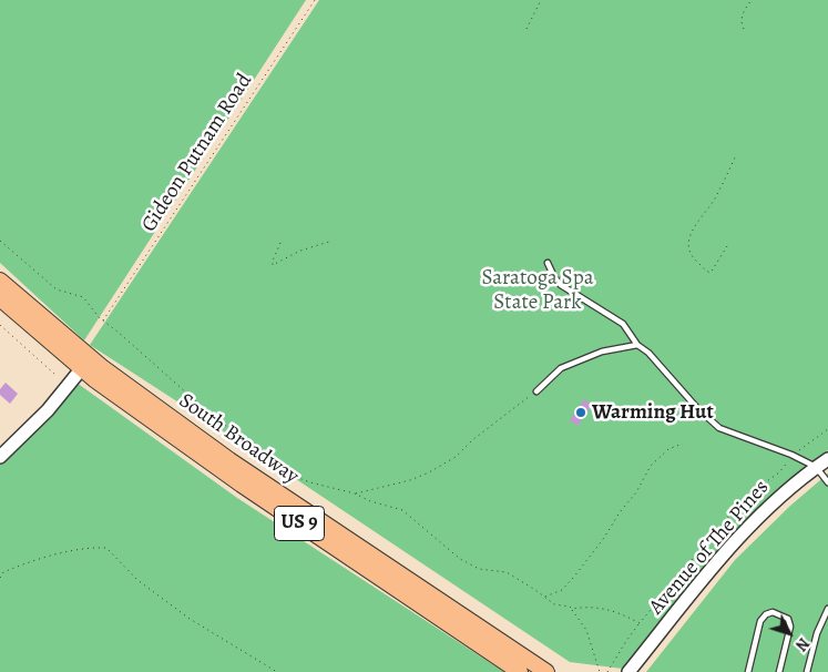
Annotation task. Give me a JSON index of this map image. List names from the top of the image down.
{
  "streets": {
    "main road": ["South Broadway", "US 9"],
    "street": ["Avenue of The Pines"],
    "path": ["Gideon Putnam Road"]
  },
  "parks": ["Saratoga Spa State Park"],
  "places": ["Warming Hut"],
  "north": "bottom right"
}
